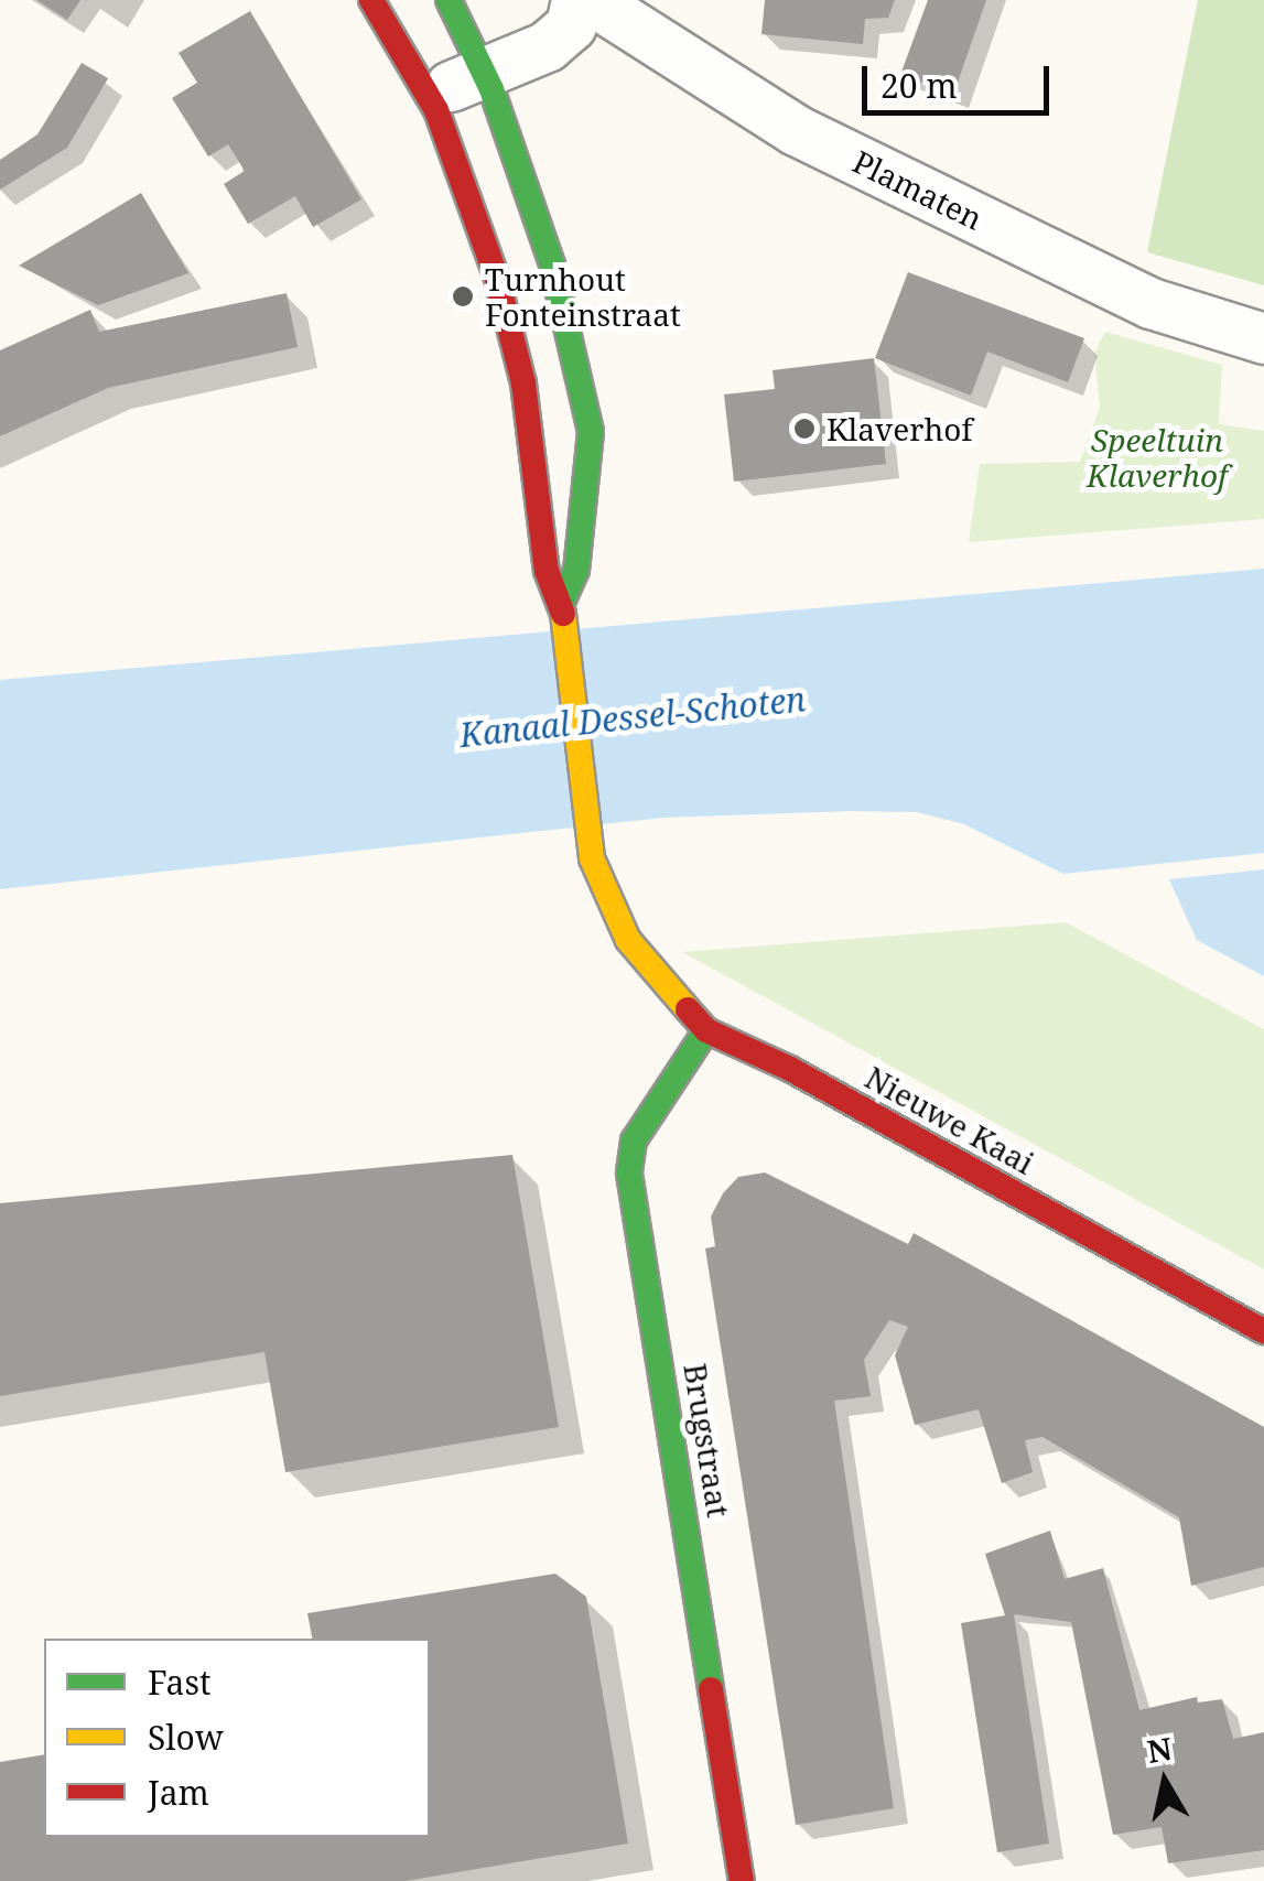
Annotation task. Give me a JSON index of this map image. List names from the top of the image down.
{
  "streets": {
    "street": ["Plamaten", "Nieuwe Kaai", "Brugstraat"]
  },
  "crossings": [
    ["Nieuwe Kaai", "Brugstraat"]
  ],
  "water": ["Kanaal Dessel-Schoten"],
  "parks": ["Speeltuin Klaverhof"],
  "places": ["Turnhout Fonteinstraat", "Klaverhof"],
  "legend": ["Fast", "Slow", "Jam"],
  "scale_bar": "20 m",
  "north": "top"
}
